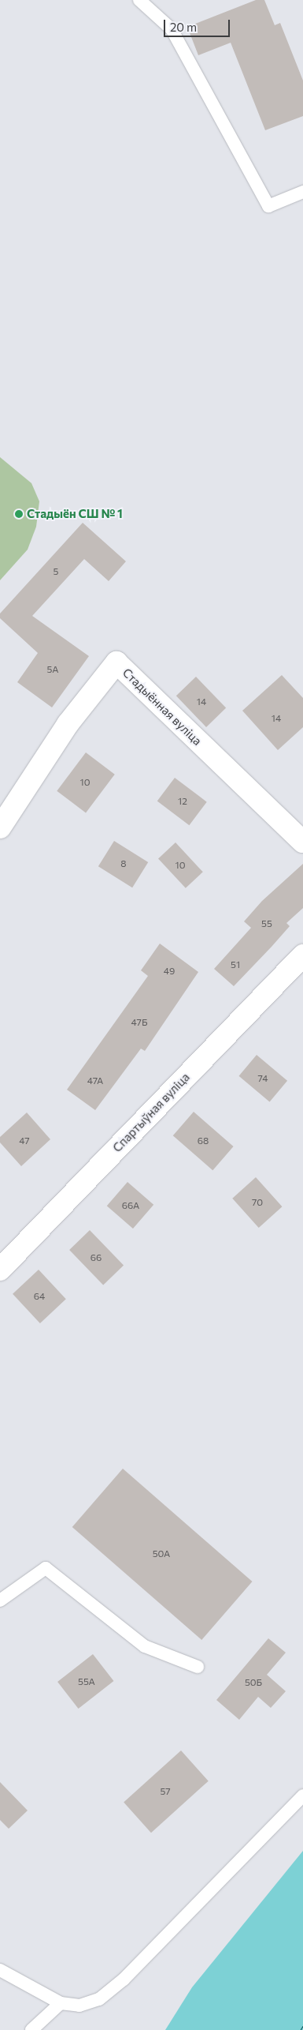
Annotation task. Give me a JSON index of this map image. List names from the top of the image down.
{
  "streets": {
    "street": ["Стадыённая вуліца", "Спартыўная вуліца"]
  },
  "places": ["Стадыён СШ № 1"],
  "house_numbers": [
    "5",
    "5А",
    "14",
    "14",
    "10",
    "12",
    "8",
    "10",
    "55",
    "51",
    "49",
    "47Б",
    "74",
    "47А",
    "47",
    "68",
    "70",
    "66А",
    "66",
    "64",
    "50А",
    "55А",
    "50Б",
    "57"
  ],
  "scale_bar": "20 m"
}
